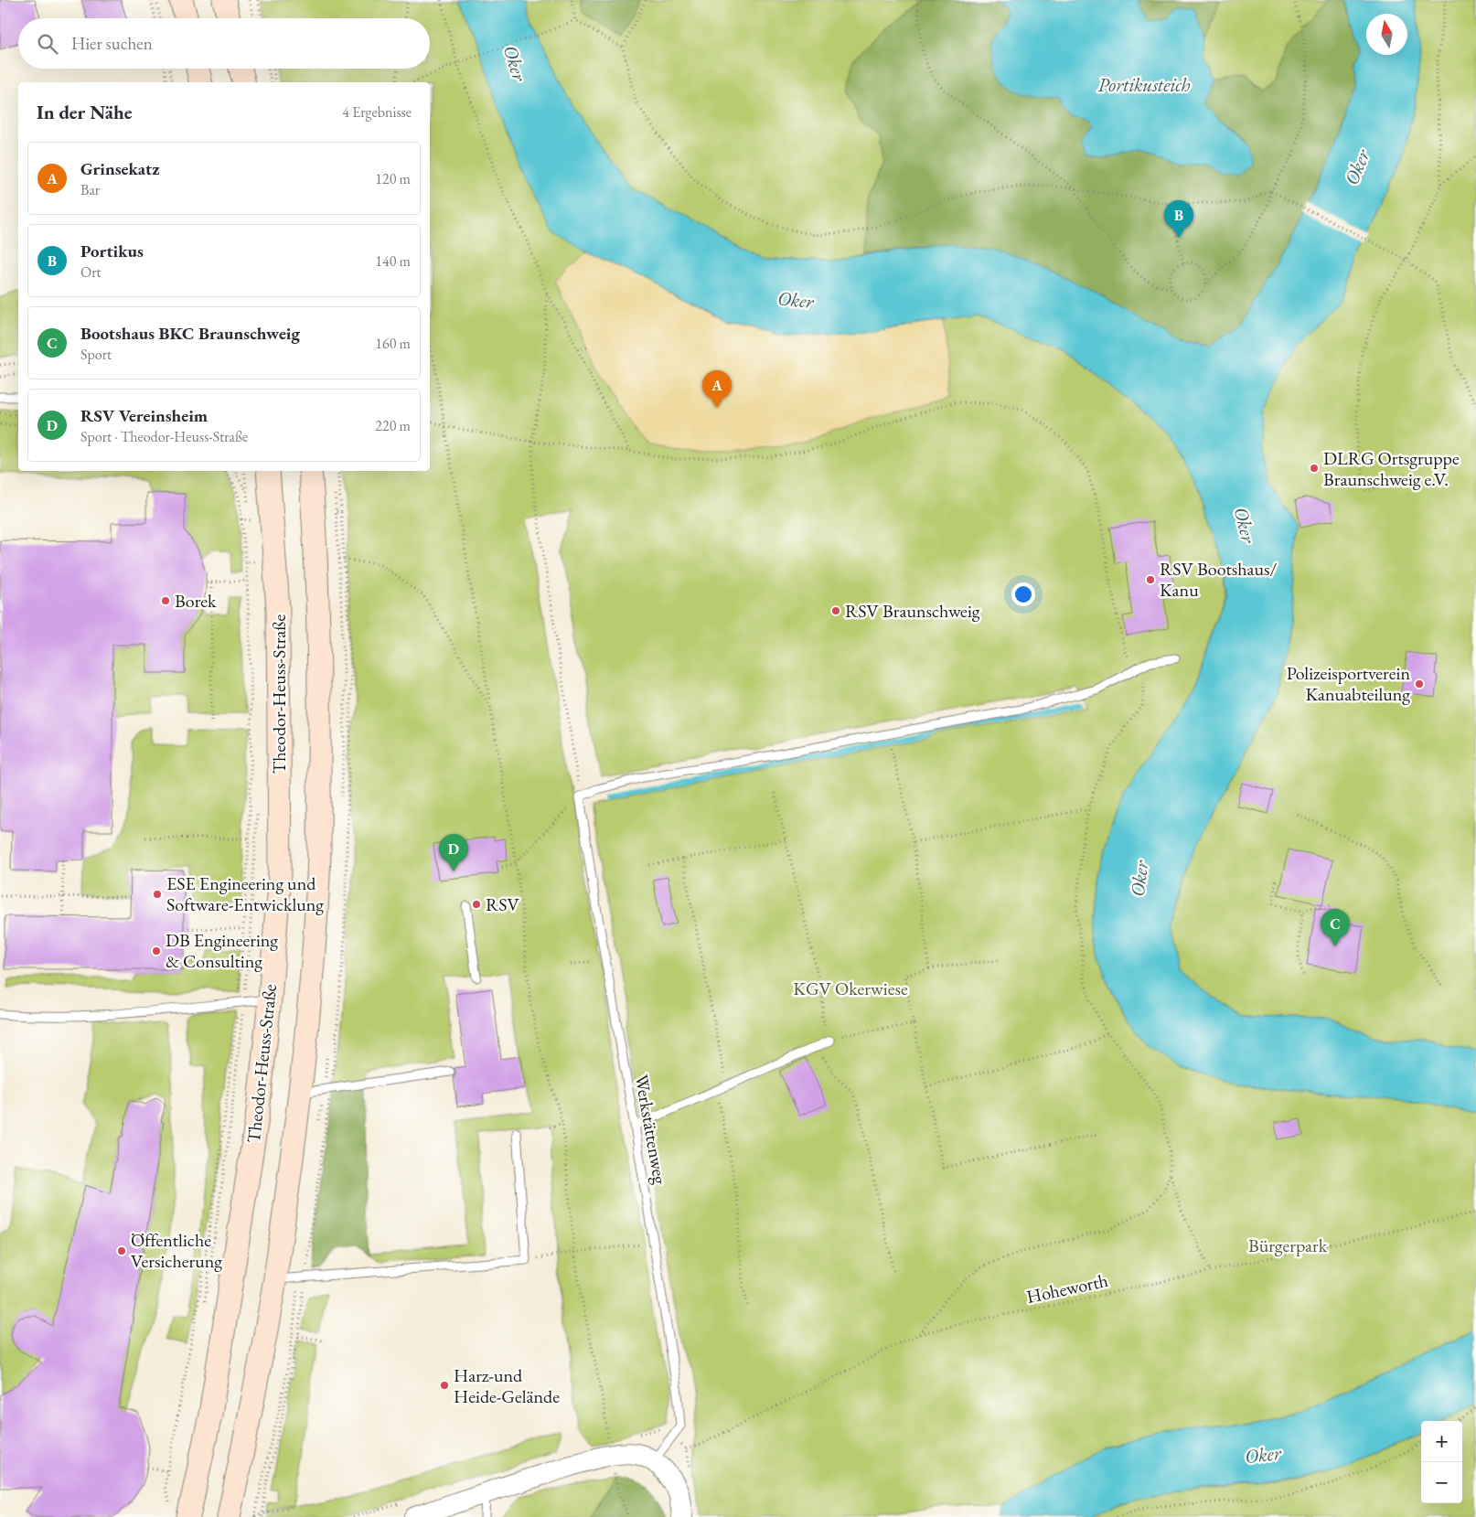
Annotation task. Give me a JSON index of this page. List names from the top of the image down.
{
  "streets": {
    "main road": ["Theodor-Heuss-Straße"],
    "lane": ["Werkstättenweg"],
    "path": ["Hoheworth"]
  },
  "water": ["Oker", "Portikusteich"],
  "parks": ["KGV Okerwiese", "Bürgerpark"],
  "places": [
    "DLRG Ortsgruppe Braunschweig e.V.",
    "RSV Bootshaus/ Kanu",
    "Borek",
    "RSV Braunschweig",
    "Polizeisportverein Kanuabteilung",
    "ESE Engineering und Software-Entwicklung",
    "RSV",
    "DB Engineering & Consulting",
    "Öffentliche Versicherung",
    "Harz-und Heide-Gelände"
  ],
  "north": "top",
  "page": {
    "search": "Hier suchen",
    "heading": ["In der Nähe", "4 Ergebnisse"],
    "list": [
      {
        "mark": "A",
        "name": "Grinsekatz",
        "note": "Bar",
        "value": "120 m"
      },
      {
        "mark": "B",
        "name": "Portikus",
        "note": "Ort",
        "value": "140 m"
      },
      {
        "mark": "C",
        "name": "Bootshaus BKC Braunschweig",
        "note": "Sport",
        "value": "160 m"
      },
      {
        "mark": "D",
        "name": "RSV Vereinsheim",
        "note": "Sport · Theodor-Heuss-Straße",
        "value": "220 m"
      }
    ],
    "pins": [
      "B",
      "A",
      "D",
      "C"
    ],
    "map_buttons": ["+", "−"]
  }
}
